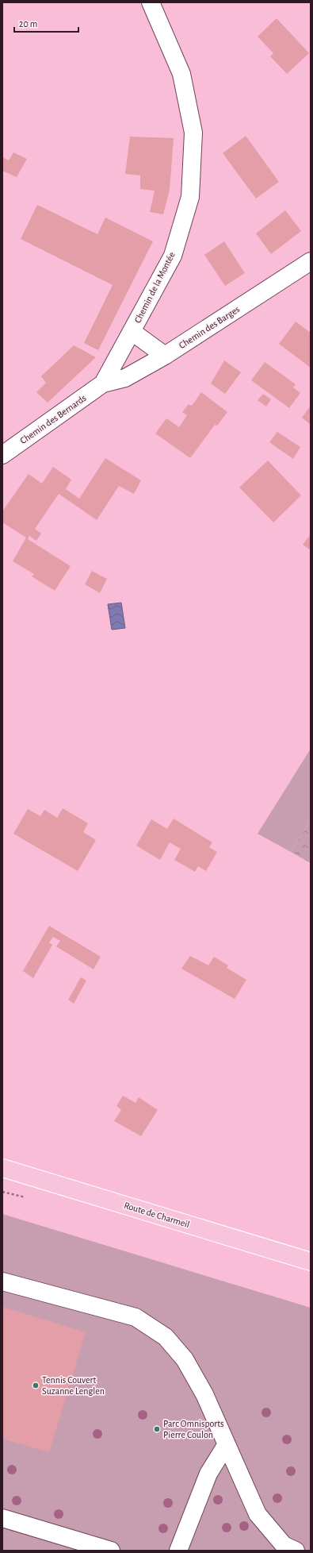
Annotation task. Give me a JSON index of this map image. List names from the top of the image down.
{
  "streets": {
    "main road": ["Route de Charmeil"],
    "street": ["Chemin de la Montée", "Chemin des Barges", "Chemin des Bernards"]
  },
  "crossings": [
    ["Chemin de la Montée", "Chemin des Barges"],
    ["Chemin de la Montée", "Chemin des Bernards"],
    ["Chemin des Barges", "Chemin des Bernards"]
  ],
  "places": ["Tennis Couvert Suzanne Lenglen", "Parc Omnisports Pierre Coulon"],
  "scale_bar": "20 m"
}
